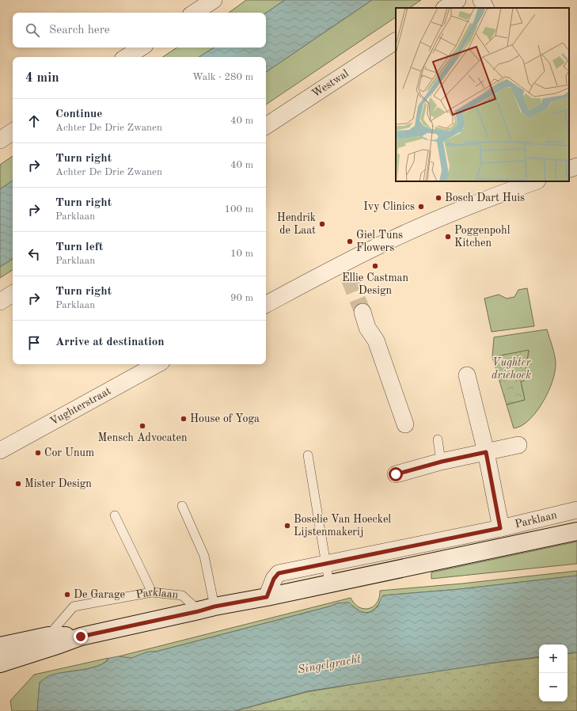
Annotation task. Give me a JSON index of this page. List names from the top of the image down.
{
  "streets": {
    "main road": ["Parklaan"],
    "street": ["Westwal", "Vughterstraat"]
  },
  "water": ["Singelgracht"],
  "parks": ["Vughter driehoek"],
  "places": [
    "Bosch Dart Huis",
    "Ivy Clinics",
    "Hendrik de Laat",
    "Poggenpohl Kitchen",
    "Giel Tuns Flowers",
    "Ellie Castman Design",
    "House of Yoga",
    "Mensch Advocaten",
    "Cor Unum",
    "Mister Design",
    "Boselie Van Hoeckel Lijstenmakerij",
    "De Garage"
  ],
  "page": {
    "search": "Search here",
    "heading": ["4 min", "Walk · 280 m"],
    "list": [
      ["Continue", "Achter De Drie Zwanen", "40 m"],
      ["Turn right", "Achter De Drie Zwanen", "40 m"],
      ["Turn right", "Parklaan", "100 m"],
      ["Turn left", "Parklaan", "10 m"],
      ["Turn right", "Parklaan", "90 m"],
      "Arrive at destination"
    ],
    "map_buttons": ["+", "−"]
  }
}
